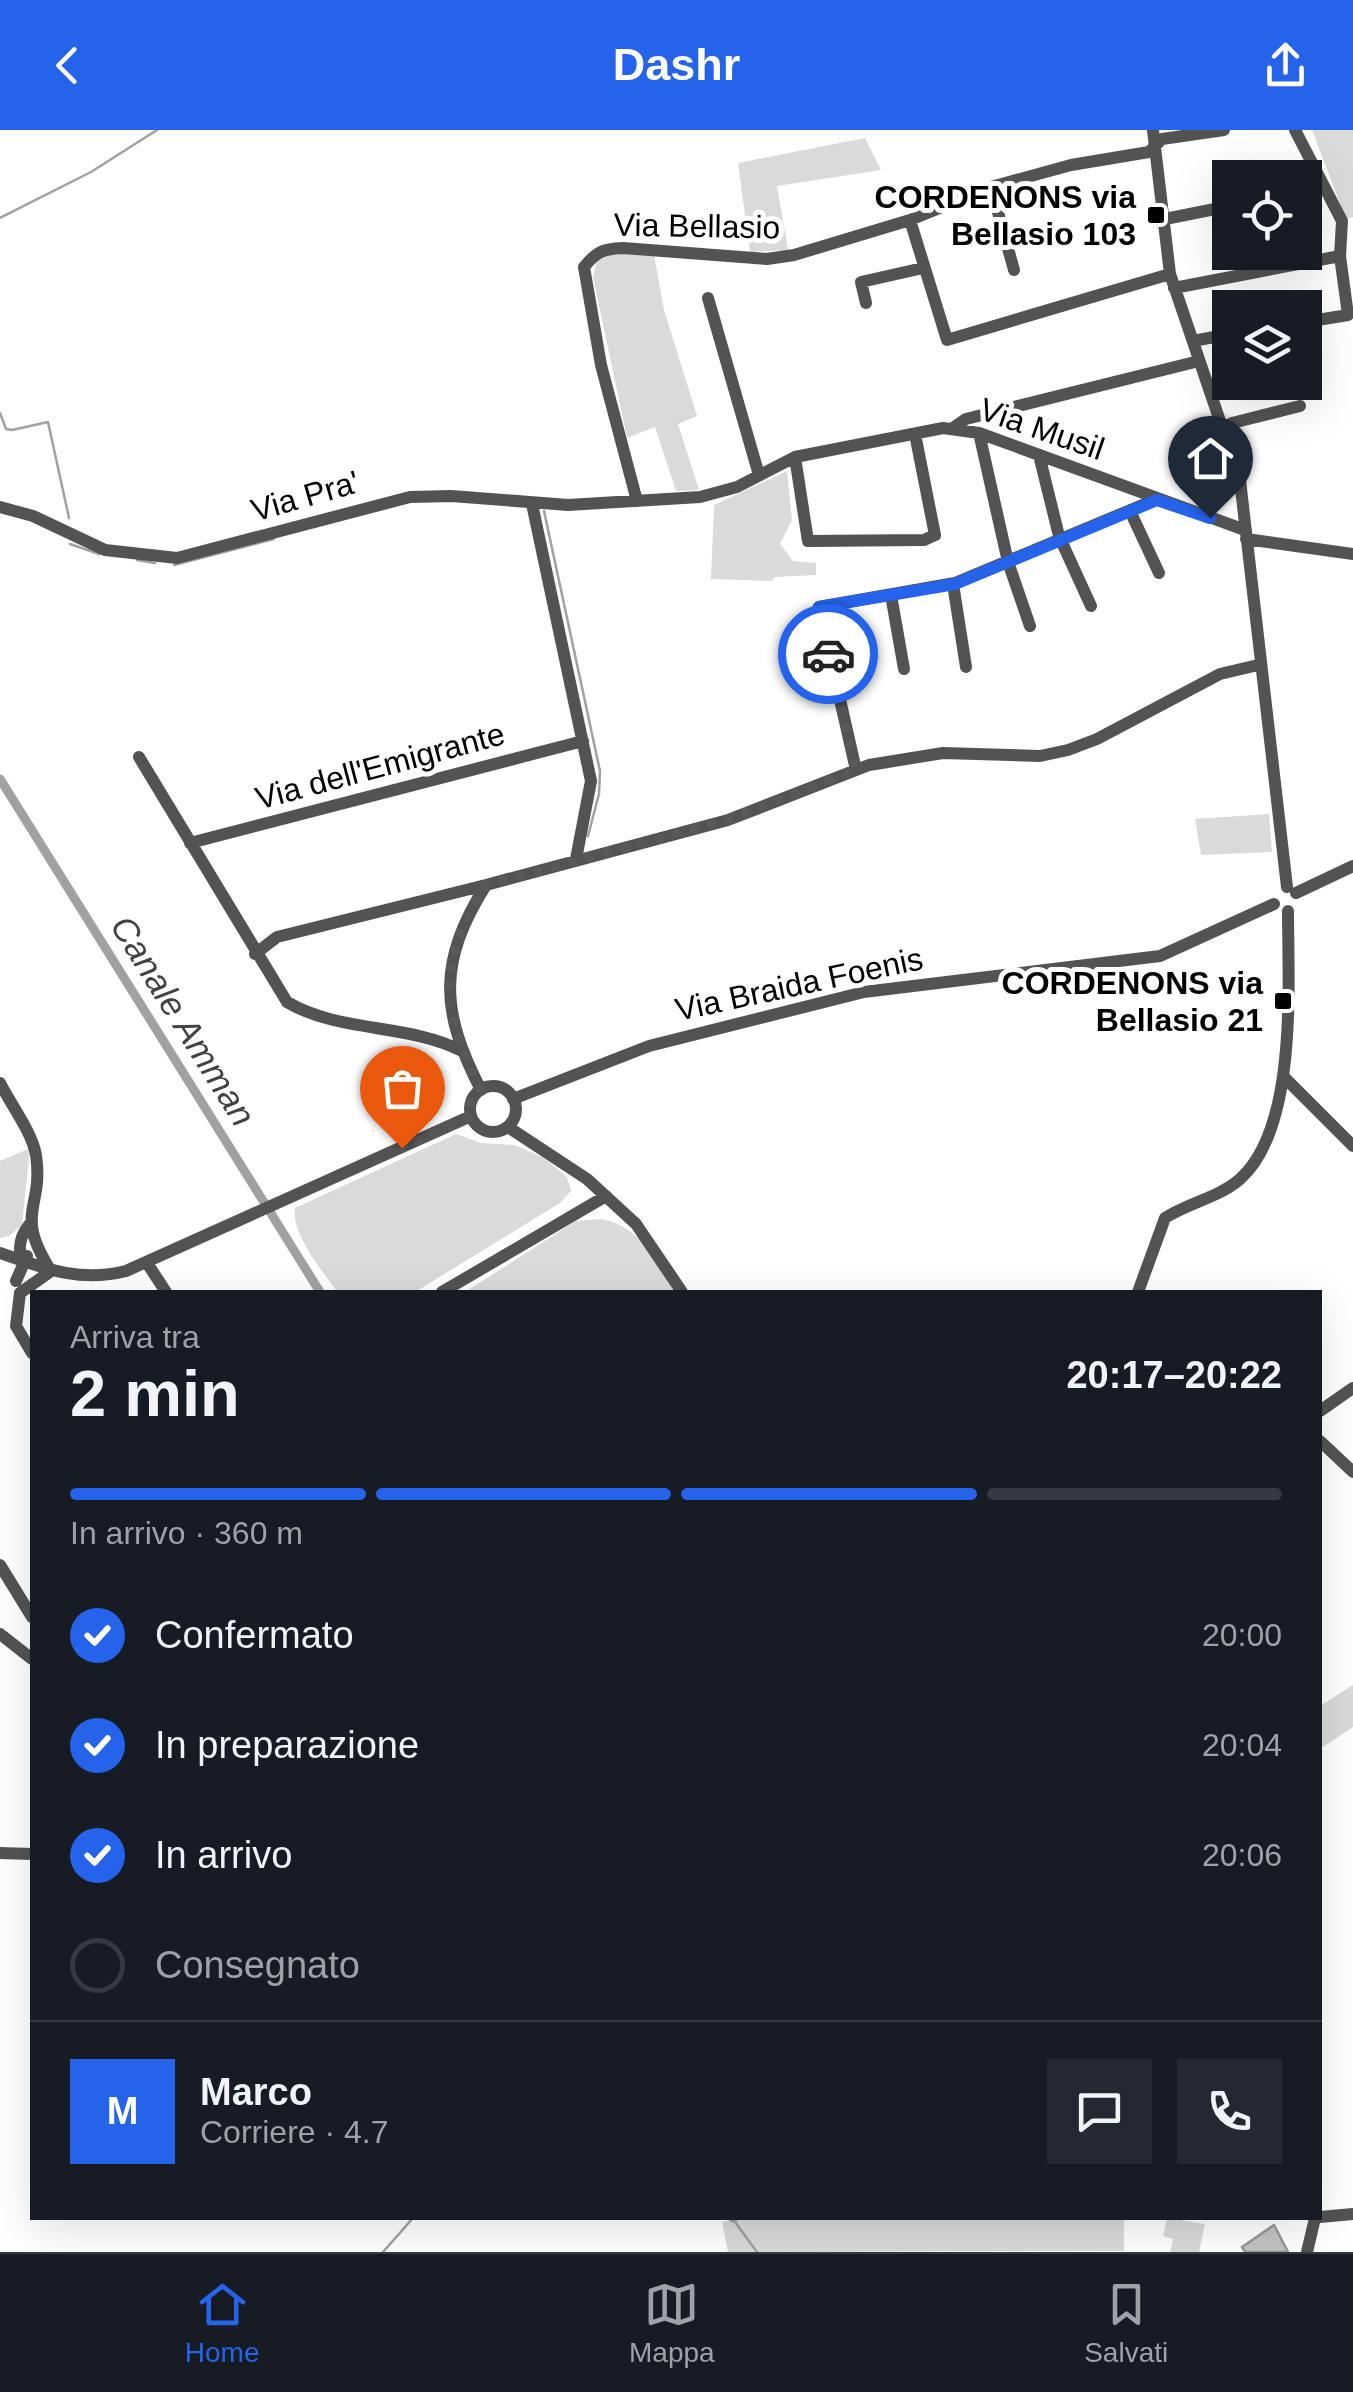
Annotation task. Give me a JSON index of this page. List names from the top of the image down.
{
  "streets": {
    "street": [
      "Via Bellasio",
      "Via Musil",
      "Via Pra'",
      "Via dell'Emigrante",
      "Via Braida Foenis"
    ]
  },
  "crossings": [
    ["Via Bellasio", "Via Musil"],
    ["Via Bellasio", "Via Pra'"],
    ["Via Musil", "Via Pra'"]
  ],
  "water": ["Canale Amman"],
  "places": {
    "transit": ["CORDENONS via Bellasio 103", "CORDENONS via Bellasio 21"]
  },
  "page": {
    "header": "Dashr",
    "heading": ["2 min", "Arriva tra", "20:17–20:22"],
    "panel": ["Marco", "Corriere · 4.7"],
    "bar": "In arrivo · 360 m",
    "list": [
      ["Confermato", "20:00"],
      ["In preparazione", "20:04"],
      ["In arrivo", "20:06"],
      "Consegnato"
    ],
    "round": "M",
    "tabs": ["Home", "Mappa", "Salvati"]
  }
}
